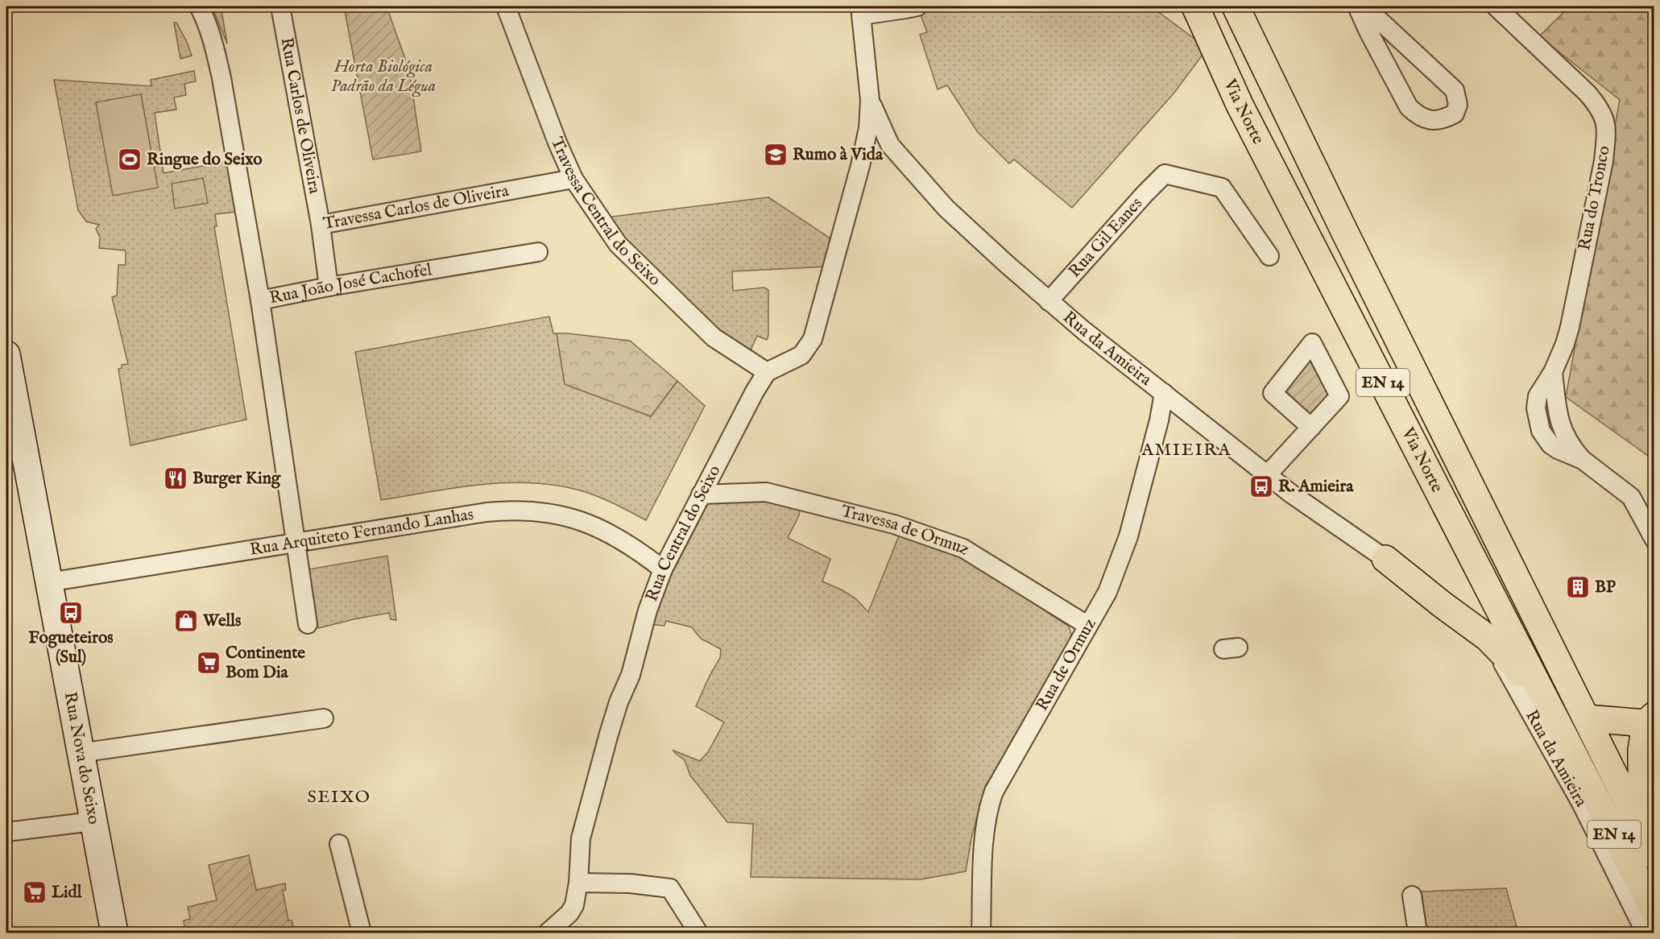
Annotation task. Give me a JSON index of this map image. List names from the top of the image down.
{
  "streets": {
    "highway": ["Via Norte", "EN 14"],
    "main road": ["Rua Nova do Seixo"],
    "street": [
      "Rua Carlos de Oliveira",
      "Rua do Tronco",
      "Travessa Carlos de Oliveira",
      "Travessa Central do Seixo",
      "Rua Gil Eanes",
      "Rua João José Cachofel",
      "Rua da Amieira",
      "Rua Arquiteto Fernando Lanhas",
      "Travessa de Ormuz",
      "Rua Central do Seixo",
      "Rua de Ormuz"
    ]
  },
  "crossings": [
    ["Rua Carlos de Oliveira", "Travessa Carlos de Oliveira"],
    ["Travessa Carlos de Oliveira", "Travessa Central do Seixo"],
    ["Travessa Carlos de Oliveira", "Rua João José Cachofel"],
    ["Travessa Central do Seixo", "Rua Central do Seixo"],
    ["Rua Gil Eanes", "Rua da Amieira"],
    ["Rua da Amieira", "Rua de Ormuz"],
    ["Rua Arquiteto Fernando Lanhas", "Rua Central do Seixo"],
    ["Rua Arquiteto Fernando Lanhas", "Rua Nova do Seixo"],
    ["Travessa de Ormuz", "Rua Central do Seixo"],
    ["Travessa de Ormuz", "Rua de Ormuz"]
  ],
  "districts": ["AMIEIRA", "SEIXO"],
  "parks": ["Horta Biológica Padrão da Légua"],
  "places": {
    "school or university": ["Rumo à Vida"],
    "sports": ["Ringue do Seixo"],
    "restaurant": ["Burger King"],
    "bus stop": ["R. Amieira", "Fogueteiros (Sul)"],
    "building": ["BP"],
    "shop": ["Wells"],
    "supermarket": ["Continente Bom Dia", "Lidl"]
  }
}
